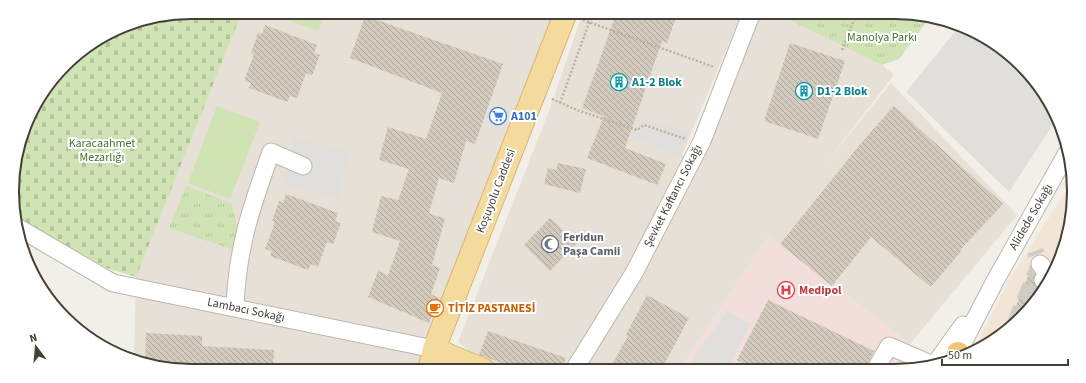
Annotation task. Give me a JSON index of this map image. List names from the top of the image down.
{
  "streets": {
    "main road": ["Koşuyolu Caddesi", "Lambacı Sokağı"],
    "street": ["Şevket Kaftancı Sokağı", "Alidede Sokağı"]
  },
  "crossings": [
    ["Koşuyolu Caddesi", "Lambacı Sokağı"]
  ],
  "parks": ["Manolya Parkı", "Karacaahmet Mezarlığı"],
  "places": {
    "building": ["A1-2 Blok", "D1-2 Blok"],
    "supermarket": ["A101"],
    "mosque": ["Feridun Paşa Camii"],
    "hospital": ["Medipol"],
    "cafe": ["TİTİZ PASTANESİ"]
  },
  "scale_bar": "50 m",
  "north": "top"
}
